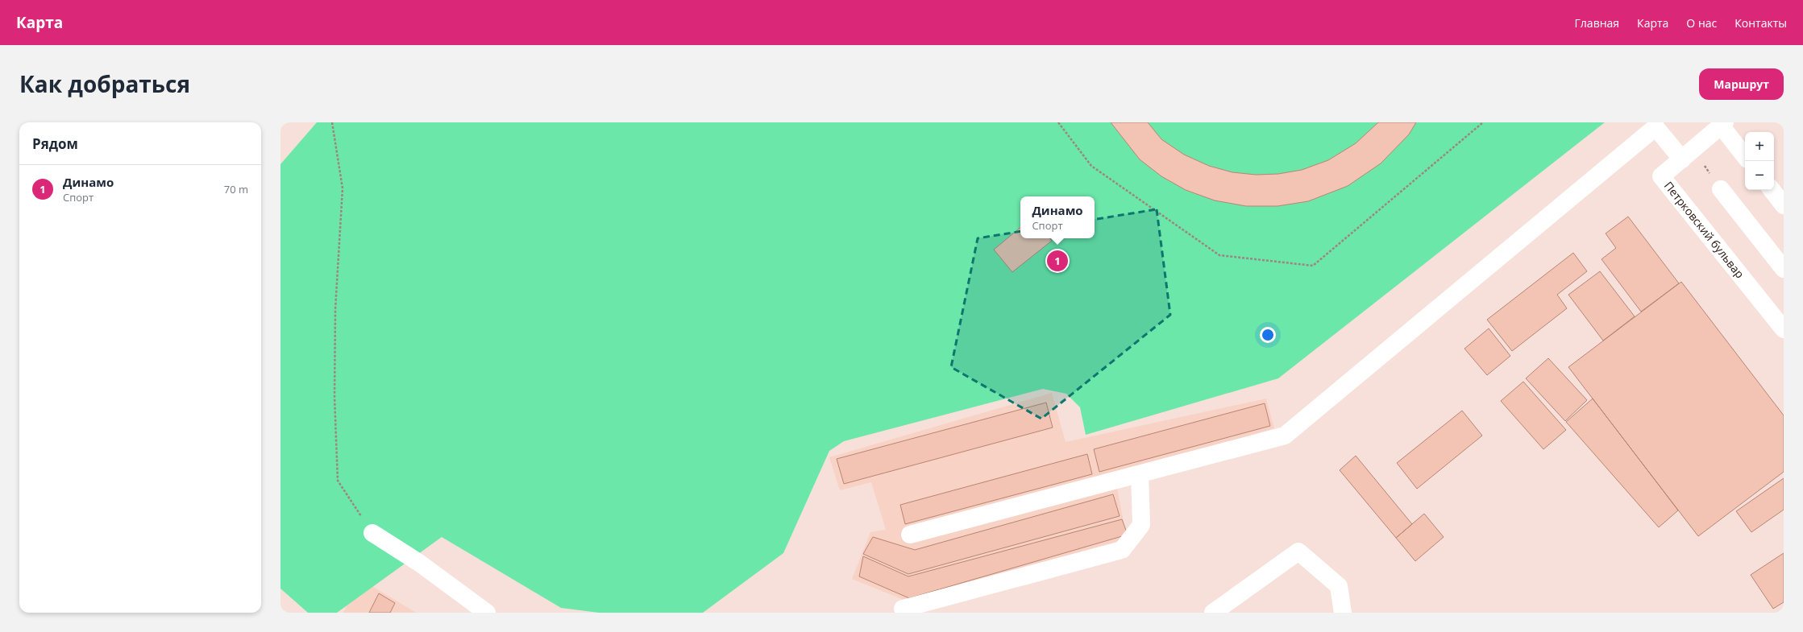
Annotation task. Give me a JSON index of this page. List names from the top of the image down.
{
  "streets": {
    "street": ["Петрковский бульвар"]
  },
  "page": {
    "header": "Карта",
    "nav": [
      "Главная",
      "Карта",
      "О нас",
      "Контакты"
    ],
    "title": "Как добраться",
    "buttons": "Маршрут",
    "heading": "Рядом",
    "map_buttons": ["+", "−"],
    "list": [
      {
        "mark": "1",
        "name": "Динамо",
        "note": "Спорт",
        "value": "70 m"
      }
    ],
    "popup": ["Динамо", "Спорт"],
    "pins": "1"
  }
}
